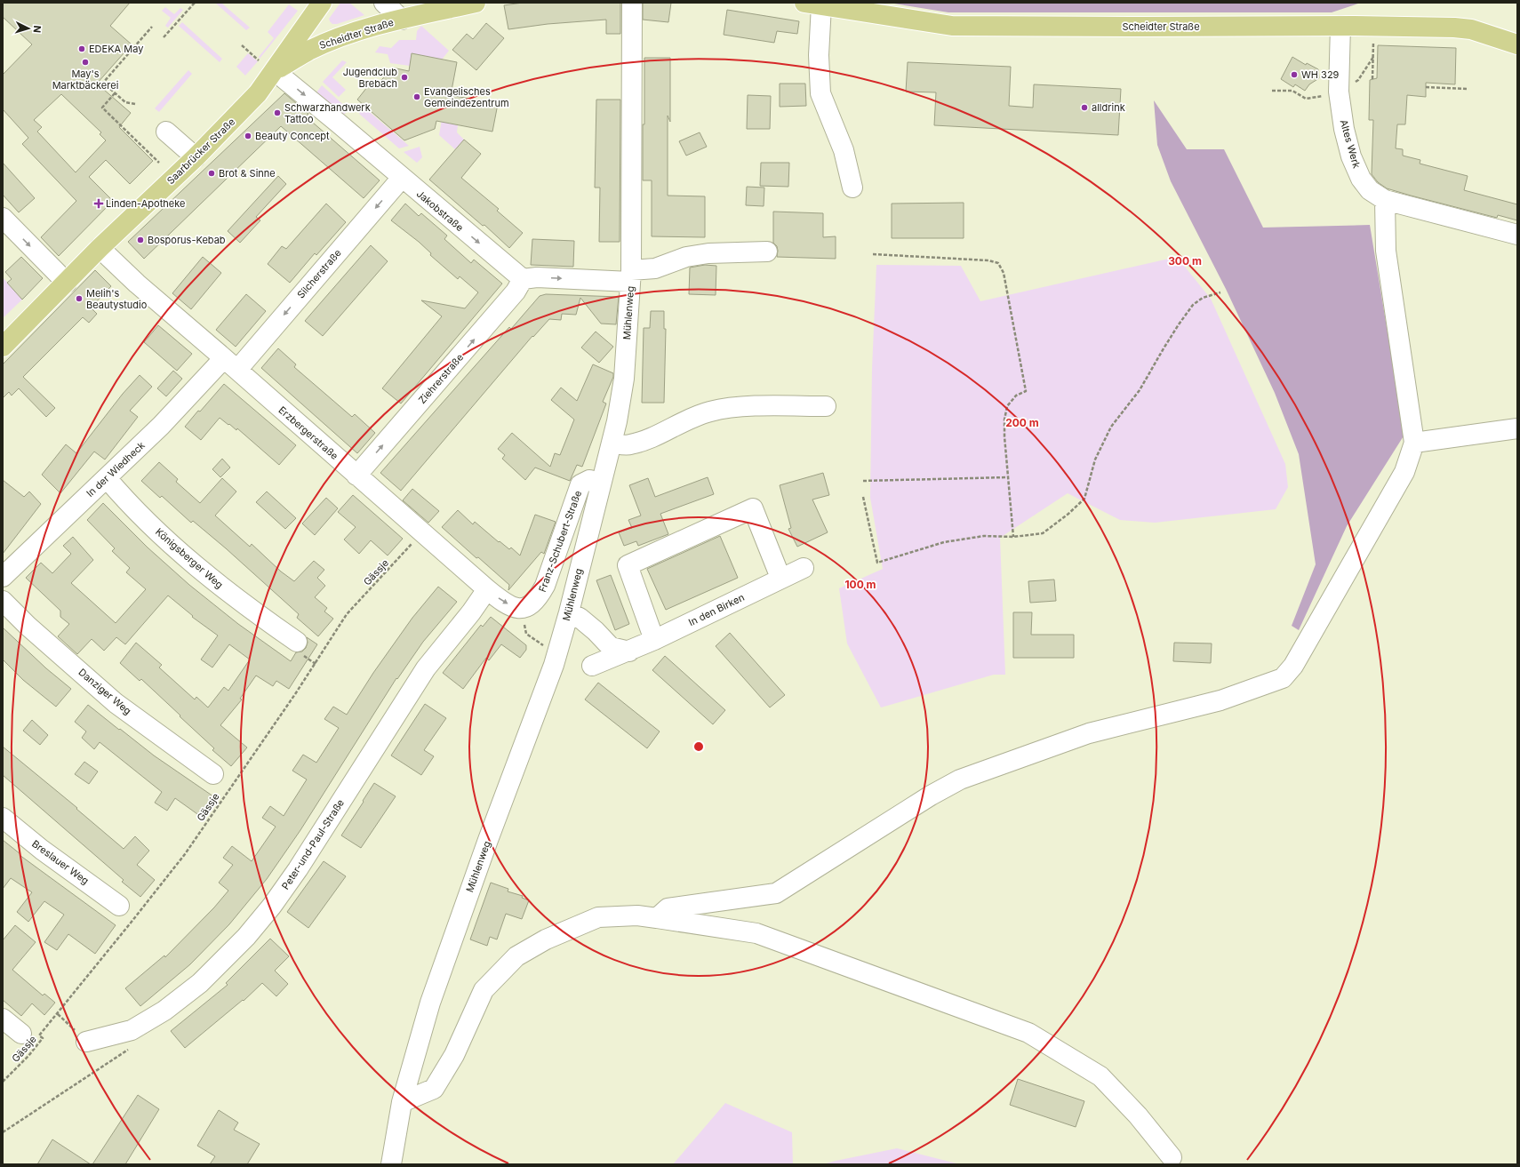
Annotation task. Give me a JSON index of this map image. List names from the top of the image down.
{
  "streets": {
    "main road": ["Scheidter Straße", "Saarbrücker Straße"],
    "street": [
      "Altes Werk",
      "Jakobstraße",
      "Silcherstraße",
      "Mühlenweg",
      "Ziehrerstraße",
      "Erzbergerstraße",
      "In der Wiedheck",
      "Franz-Schubert-Straße",
      "Königsberger Weg",
      "In den Birken",
      "Danziger Weg",
      "Peter-und-Paul-Straße",
      "Breslauer Weg"
    ],
    "path": ["Gässje"]
  },
  "crossings": [
    ["Scheidter Straße", "Altes Werk"],
    ["Scheidter Straße", "Saarbrücker Straße"],
    ["Scheidter Straße", "Jakobstraße"],
    ["Saarbrücker Straße", "Jakobstraße"],
    ["Saarbrücker Straße", "Erzbergerstraße"],
    ["Jakobstraße", "Silcherstraße"],
    ["Jakobstraße", "Ziehrerstraße"],
    ["Silcherstraße", "Erzbergerstraße"],
    ["Silcherstraße", "In der Wiedheck"],
    ["Mühlenweg", "Franz-Schubert-Straße"],
    ["Ziehrerstraße", "Erzbergerstraße"],
    ["Erzbergerstraße", "In der Wiedheck"],
    ["Erzbergerstraße", "Franz-Schubert-Straße"],
    ["Erzbergerstraße", "Gässje"],
    ["Erzbergerstraße", "Peter-und-Paul-Straße"],
    ["In der Wiedheck", "Königsberger Weg"]
  ],
  "one_way": ["Jakobstraße", "Silcherstraße", "Ziehrerstraße"],
  "places": {
    "other": [
      "EDEKA May",
      "May's Marktbäckerei",
      "WH 329",
      "Jugendclub Brebach",
      "Evangelisches Gemeindezentrum",
      "alldrink",
      "Schwarzhandwerk Tattoo",
      "Beauty Concept",
      "Brot & Sinne",
      "Bosporus-Kebab",
      "Melih's Beautystudio"
    ],
    "health": ["Linden-Apotheke"]
  },
  "north": "right",
  "rings": ["300 m", "200 m", "100 m"]
}
